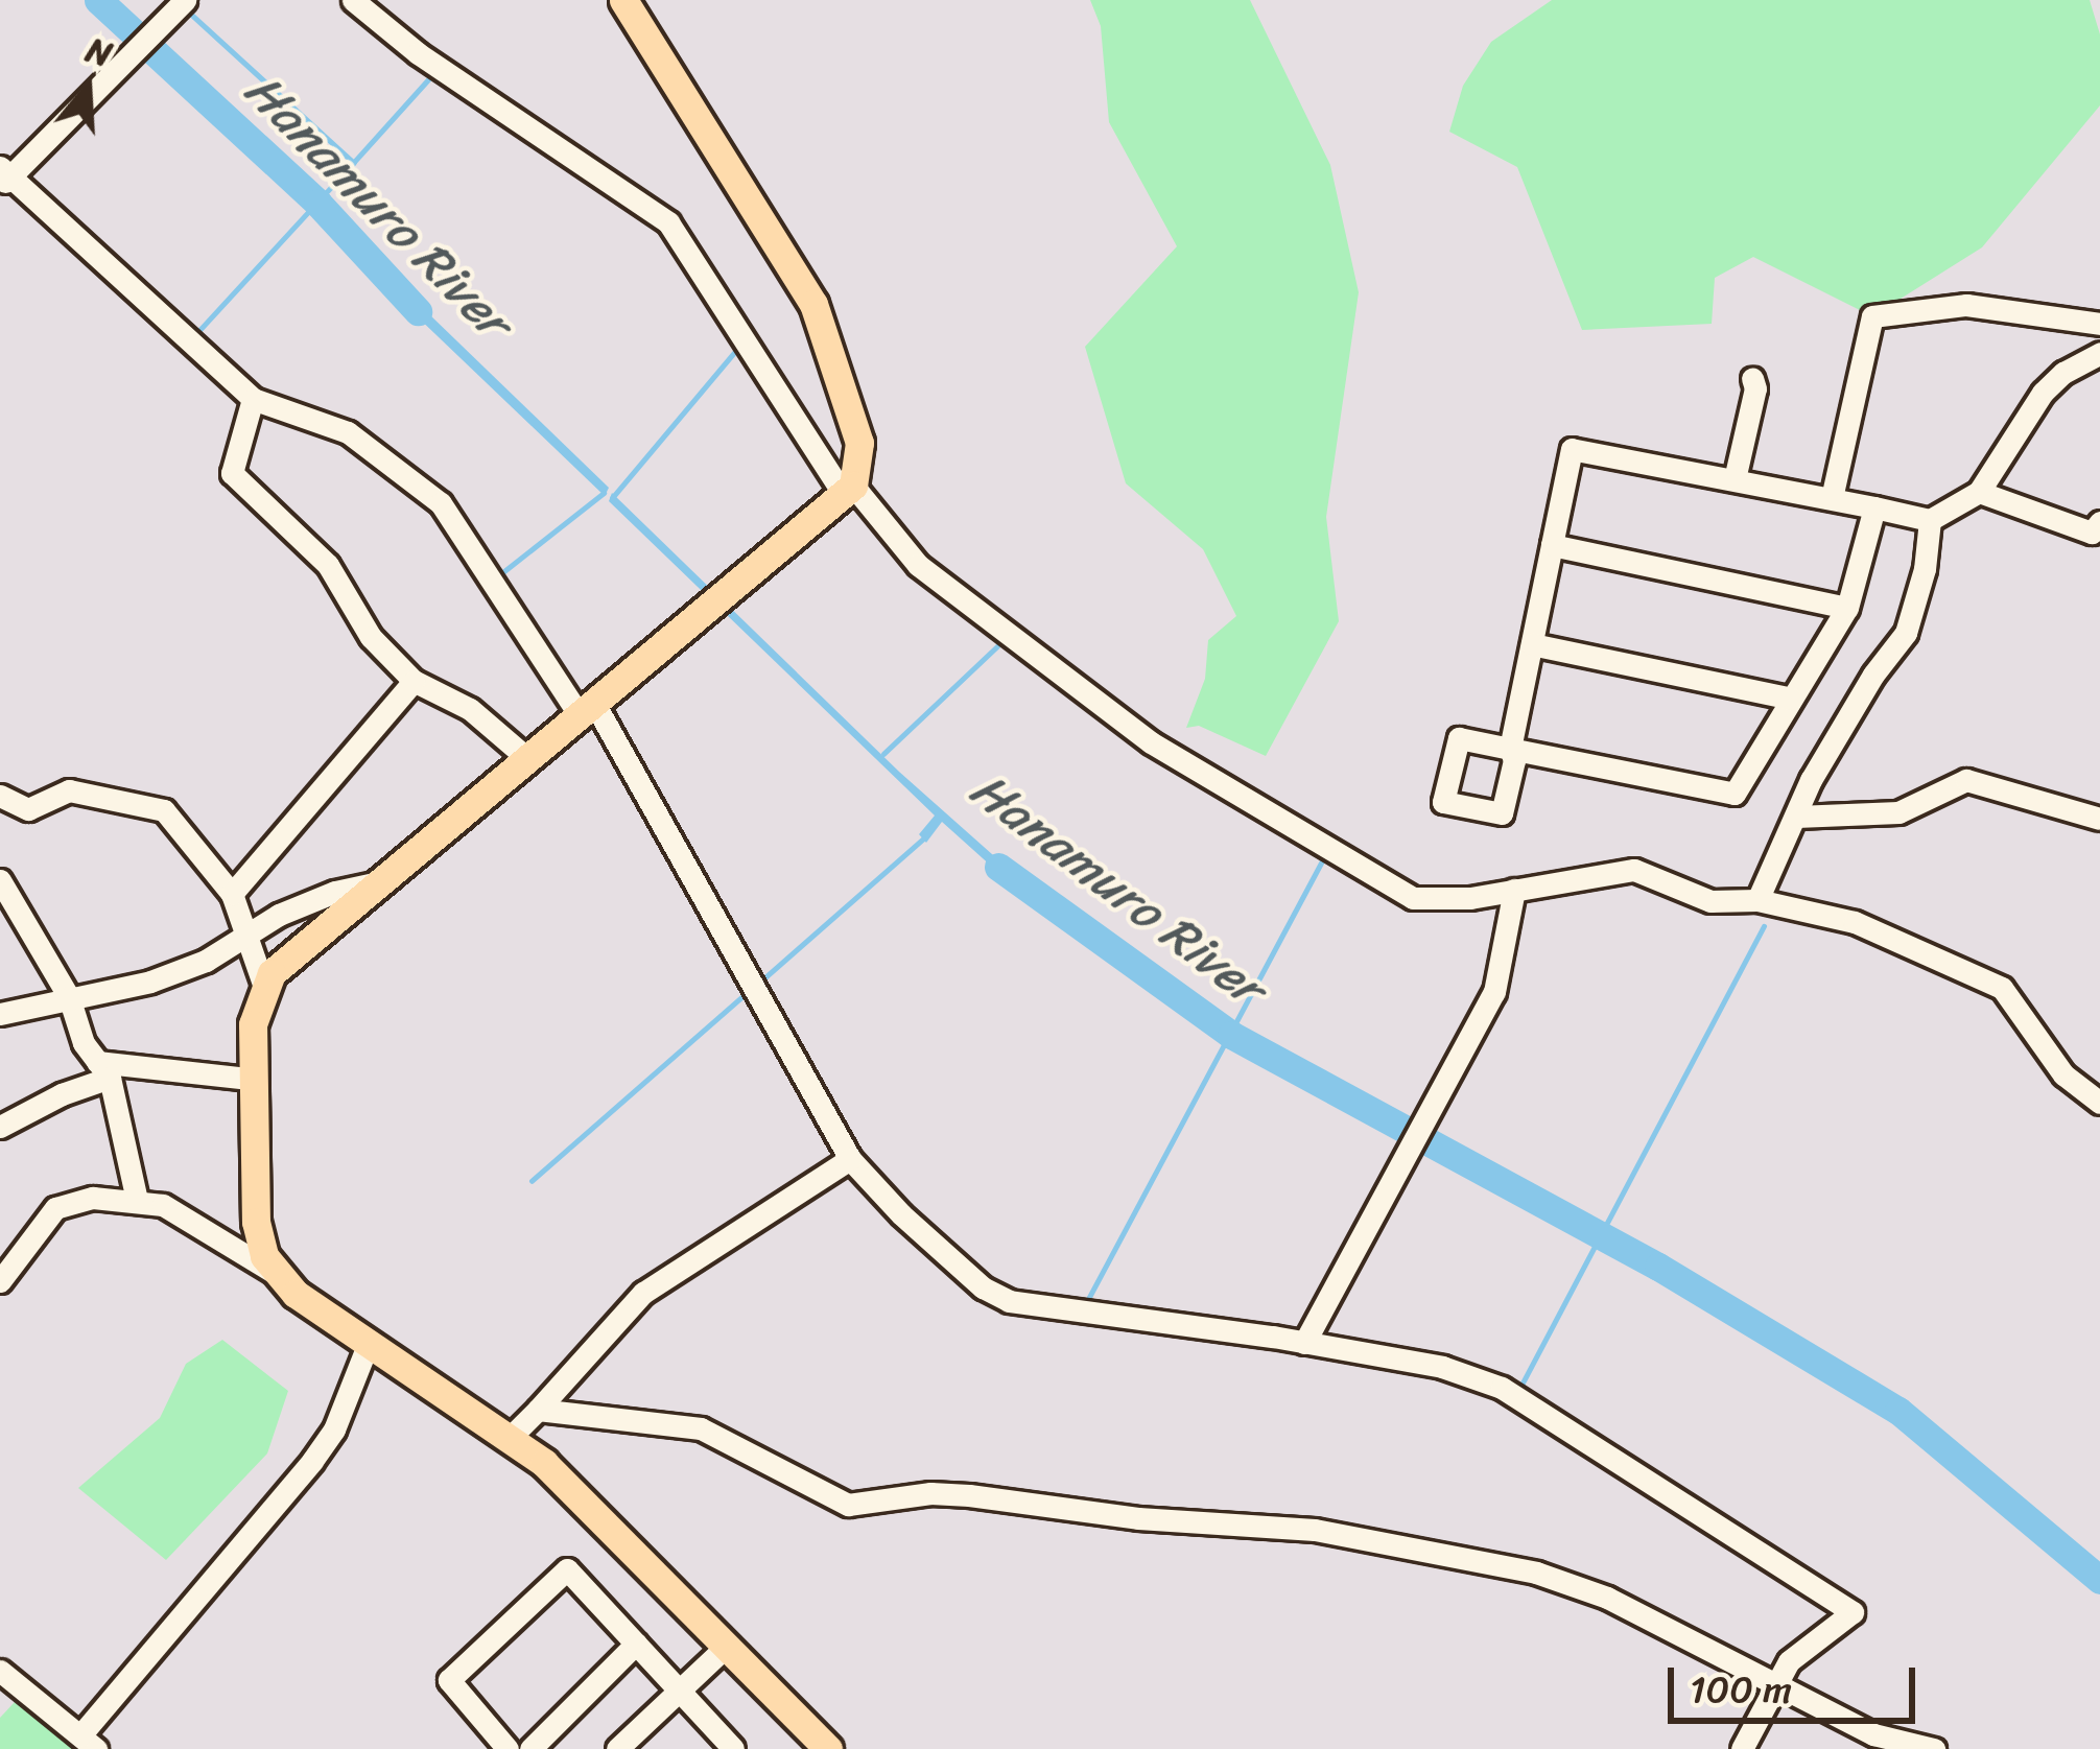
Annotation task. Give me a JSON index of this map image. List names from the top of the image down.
{
  "water": ["Hanamuro River"],
  "scale_bar": "100 m",
  "north": "top"
}
